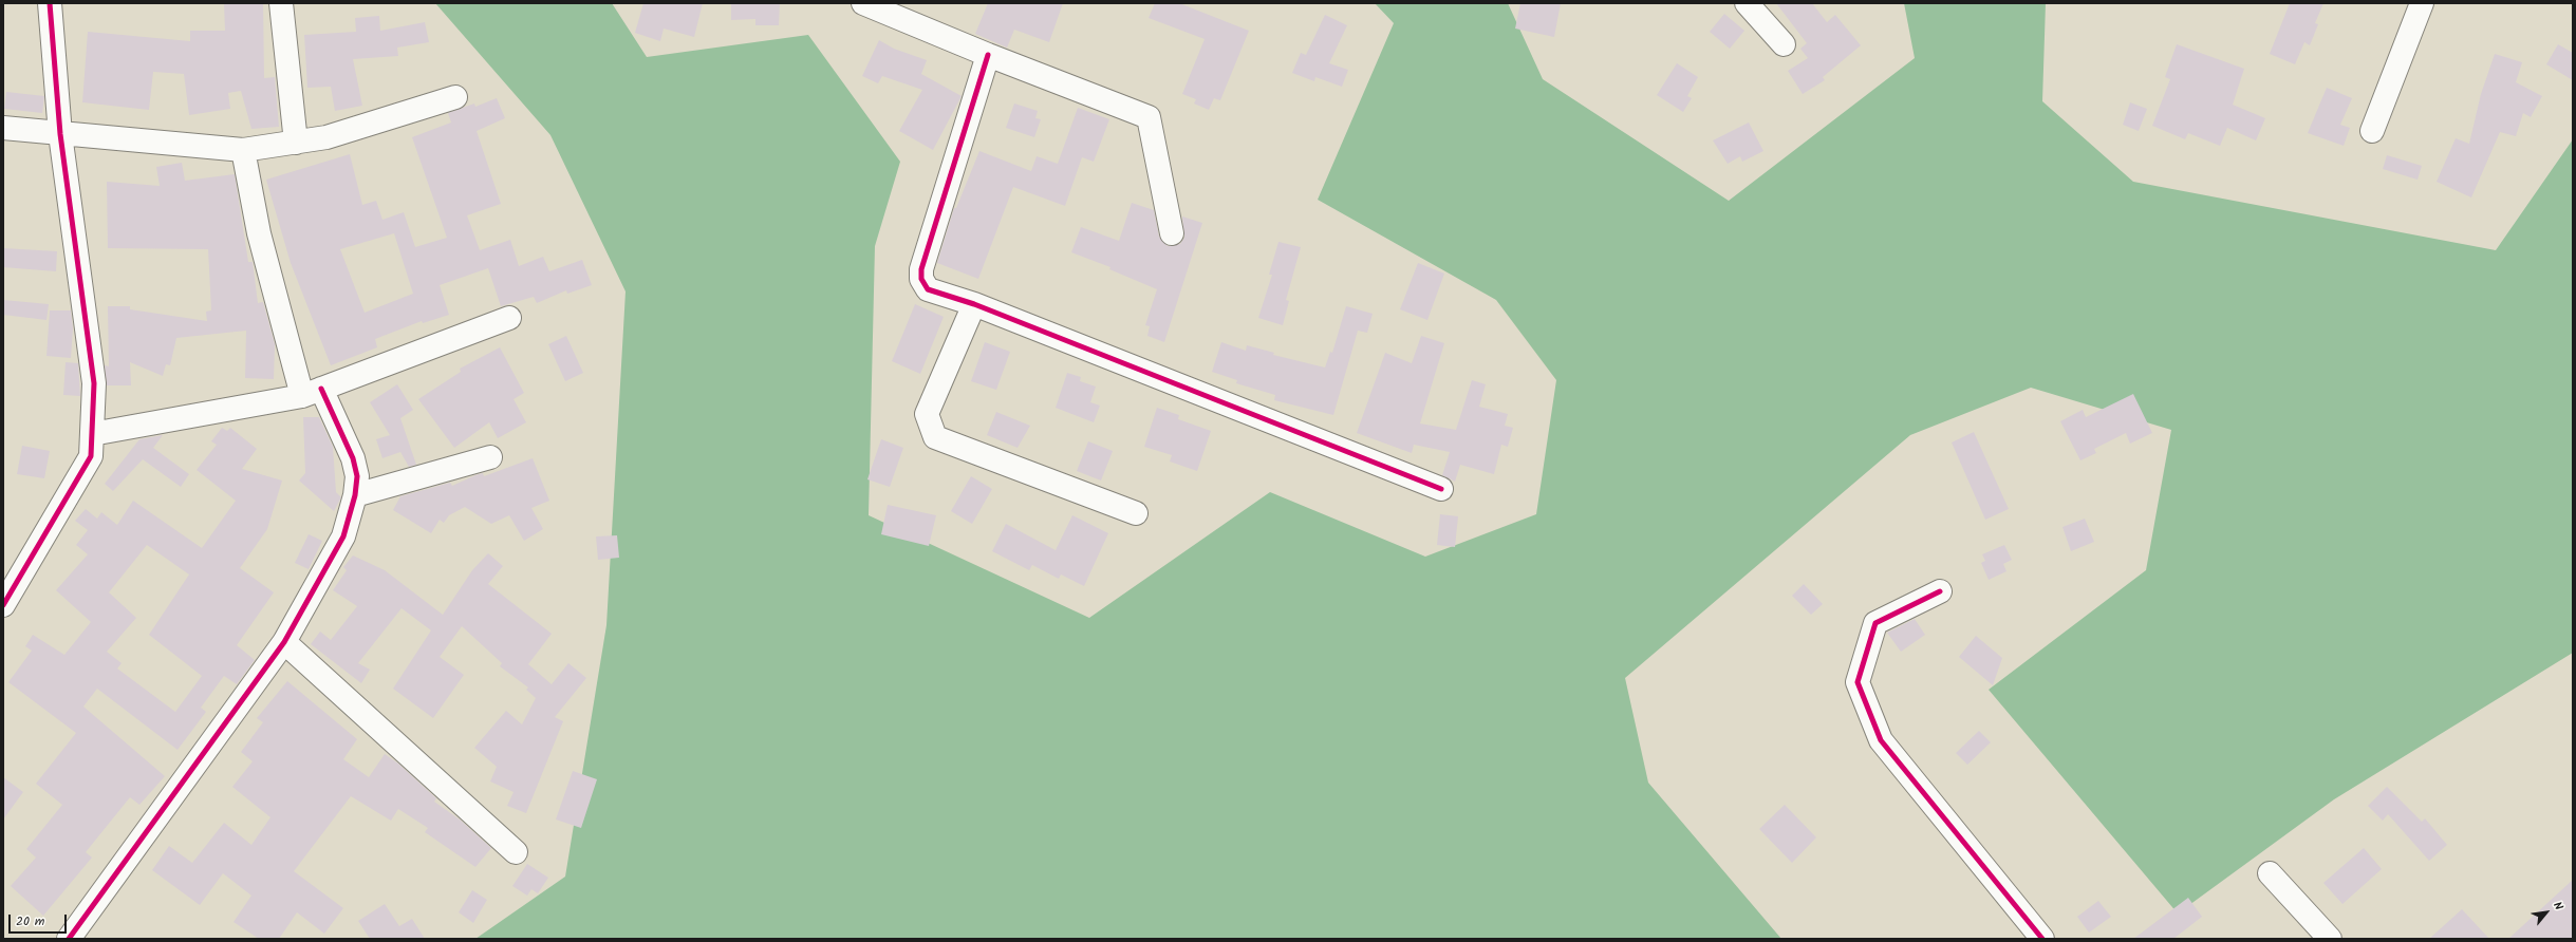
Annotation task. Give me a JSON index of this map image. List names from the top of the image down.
{
  "scale_bar": "20 m",
  "north": "top right"
}
